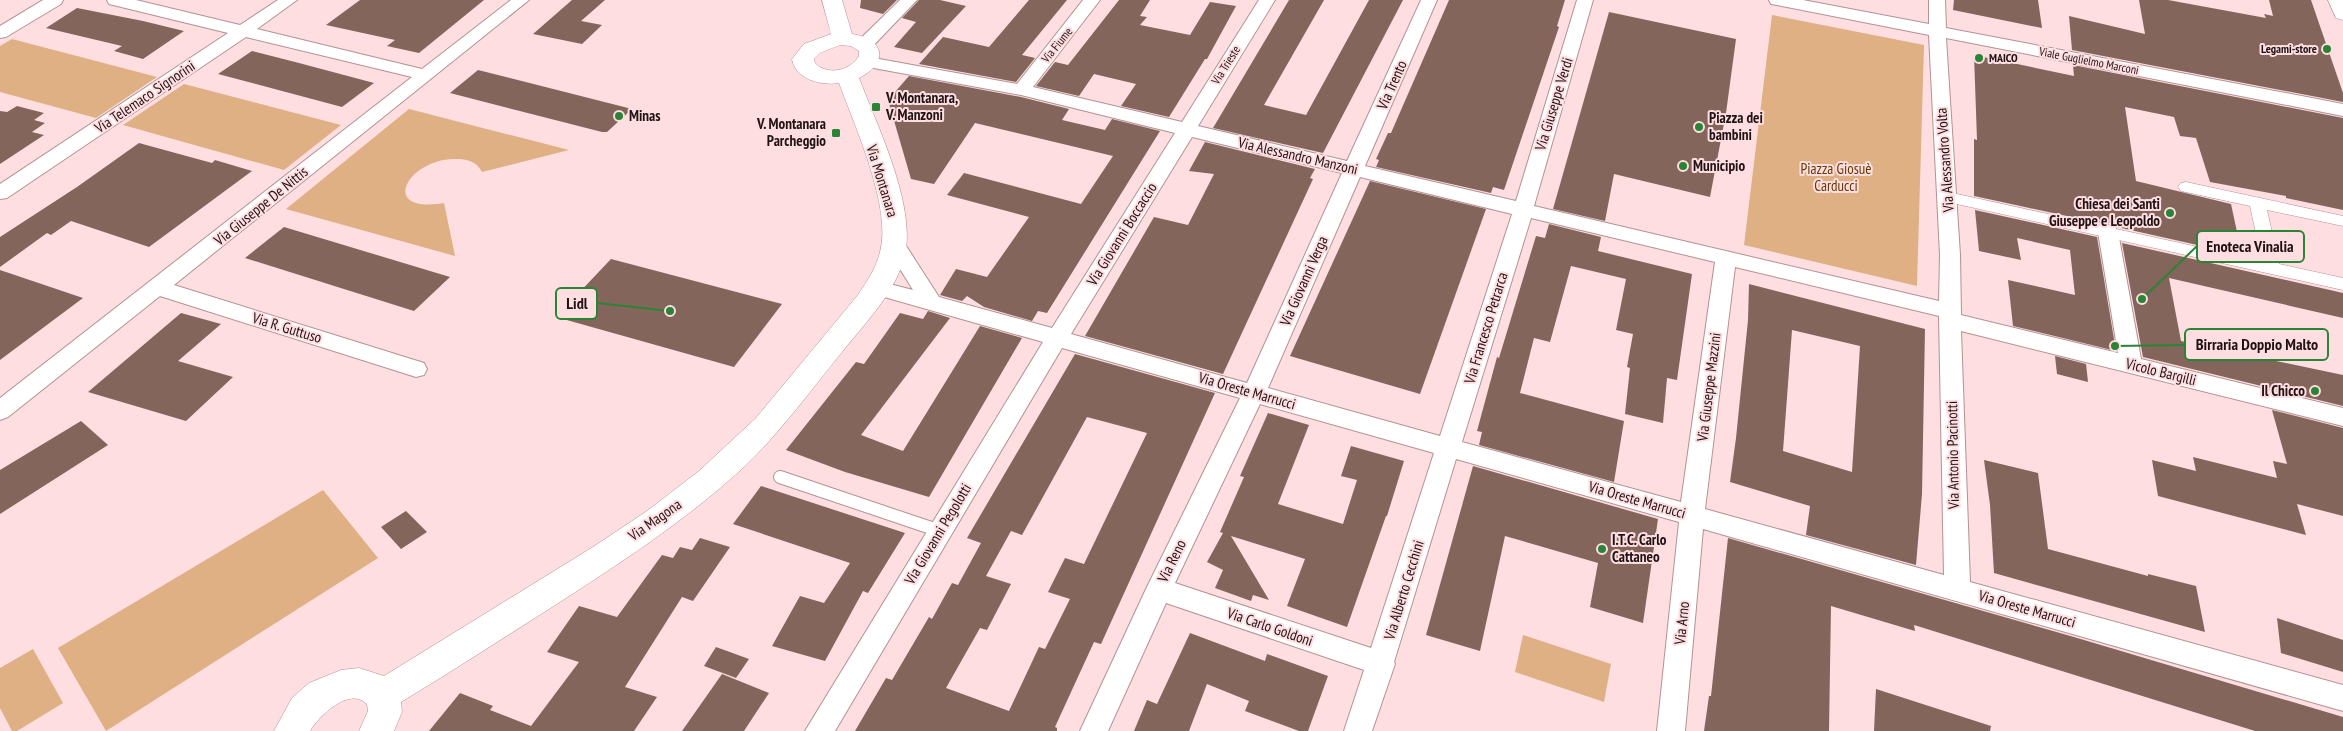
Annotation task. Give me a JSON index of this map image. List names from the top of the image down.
{
  "streets": {
    "main road": ["Via Montanara", "Via Magona"],
    "street": [
      "Via Fiume",
      "Viale Guglielmo Marconi",
      "Via Trieste",
      "Via Trento",
      "Via Telemaco Signorini",
      "Via Giuseppe Verdi",
      "Via Alessandro Manzoni",
      "Via Alessandro Volta",
      "Via Giuseppe De Nittis",
      "Via Giovanni Boccaccio",
      "Via Giovanni Verga",
      "Via R. Guttuso",
      "Via Francesco Petrarca",
      "Vicolo Bargilli",
      "Via Giuseppe Mazzini",
      "Via Oreste Marrucci",
      "Via Antonio Pacinotti",
      "Via Giovanni Pegolotti",
      "Via Reno",
      "Via Alberto Cecchini",
      "Via Arno",
      "Via Carlo Goldoni"
    ]
  },
  "crossings": [
    ["Via Fiume", "Via Alessandro Manzoni"],
    ["Viale Guglielmo Marconi", "Via Alessandro Volta"],
    ["Via Trieste", "Via Alessandro Manzoni"],
    ["Via Trieste", "Via Giovanni Boccaccio"],
    ["Via Trento", "Via Alessandro Manzoni"],
    ["Via Trento", "Via Giovanni Verga"],
    ["Via Giuseppe Verdi", "Via Alessandro Manzoni"],
    ["Via Giuseppe Verdi", "Via Francesco Petrarca"],
    ["Via Alessandro Manzoni", "Via Montanara"],
    ["Via Alessandro Manzoni", "Via Giovanni Boccaccio"],
    ["Via Alessandro Manzoni", "Via Giovanni Verga"],
    ["Via Alessandro Manzoni", "Via Francesco Petrarca"],
    ["Via Alessandro Manzoni", "Via Giuseppe Mazzini"],
    ["Via Alessandro Volta", "Vicolo Bargilli"],
    ["Via Alessandro Volta", "Via Antonio Pacinotti"],
    ["Via Montanara", "Via Oreste Marrucci"],
    ["Via Montanara", "Via Magona"],
    ["Via Giuseppe De Nittis", "Via R. Guttuso"],
    ["Via Giovanni Boccaccio", "Via Oreste Marrucci"],
    ["Via Giovanni Boccaccio", "Via Giovanni Pegolotti"],
    ["Via Giovanni Verga", "Via Oreste Marrucci"],
    ["Via Giovanni Verga", "Via Reno"],
    ["Via Francesco Petrarca", "Via Oreste Marrucci"],
    ["Via Francesco Petrarca", "Via Alberto Cecchini"],
    ["Vicolo Bargilli", "Via Antonio Pacinotti"],
    ["Via Giuseppe Mazzini", "Via Oreste Marrucci"],
    ["Via Giuseppe Mazzini", "Via Arno"],
    ["Via Oreste Marrucci", "Via Antonio Pacinotti"],
    ["Via Oreste Marrucci", "Via Magona"],
    ["Via Oreste Marrucci", "Via Giovanni Pegolotti"],
    ["Via Oreste Marrucci", "Via Reno"],
    ["Via Oreste Marrucci", "Via Alberto Cecchini"],
    ["Via Oreste Marrucci", "Via Arno"],
    ["Via Reno", "Via Carlo Goldoni"],
    ["Via Alberto Cecchini", "Via Carlo Goldoni"]
  ],
  "parks": ["Piazza Giosuè Carducci"],
  "places": {
    "other": [
      "Legami-store",
      "MAICO",
      "Minas",
      "Piazza dei bambini",
      "Municipio",
      "Chiesa dei Santi Giuseppe e Leopoldo",
      "Enoteca Vinalia",
      "Lidl",
      "Birraria Doppio Malto",
      "Il Chicco",
      "I.T.C. Carlo Cattaneo"
    ],
    "transit": ["V. Montanara, V. Manzoni", "V. Montanara Parcheggio"]
  }
}
